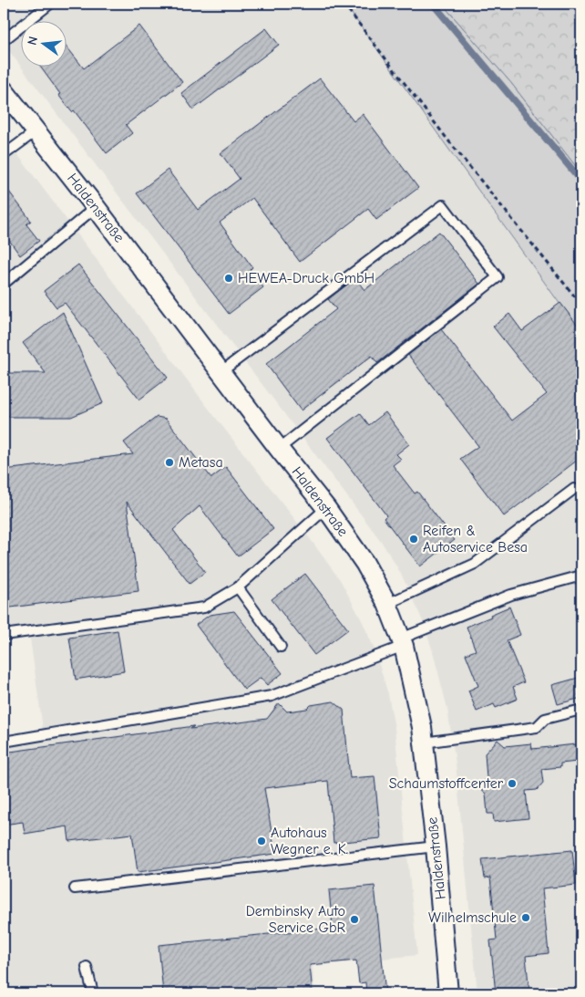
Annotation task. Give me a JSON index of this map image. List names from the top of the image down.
{
  "streets": {
    "street": ["Haldenstraße"]
  },
  "places": [
    "HEWEA-Druck GmbH",
    "Metasa",
    "Reifen & Autoservice Besa",
    "Schaumstoffcenter",
    "Autohaus Wegner e. K.",
    "Wilhelmschule",
    "Dembinsky Auto Service GbR"
  ],
  "north": "left"
}
